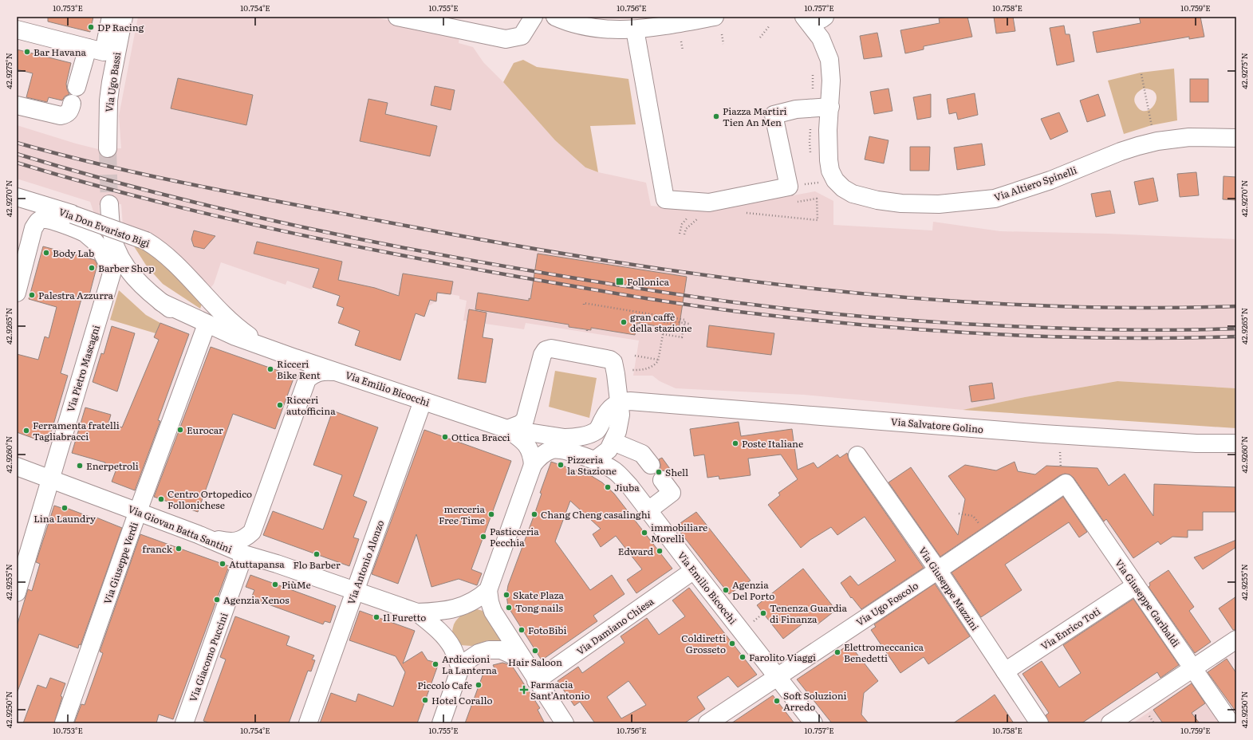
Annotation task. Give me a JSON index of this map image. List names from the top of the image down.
{
  "streets": {
    "street": [
      "Via Ugo Bassi",
      "Via Altiero Spinelli",
      "Via Don Evaristo Bigi",
      "Via Pietro Mascagni",
      "Via Emilio Bicocchi",
      "Via Salvatore Golino",
      "Via Giovan Batta Santini",
      "Via Antonio Alonzo",
      "Via Giuseppe Verdi",
      "Via Giuseppe Mazzini",
      "Via Giuseppe Garibaldi",
      "Via Ugo Foscolo",
      "Via Damiano Chiesa",
      "Via Enrico Toti",
      "Via Giacomo Puccini"
    ]
  },
  "crossings": [
    ["Via Don Evaristo Bigi", "Via Emilio Bicocchi"],
    ["Via Pietro Mascagni", "Via Giovan Batta Santini"],
    ["Via Emilio Bicocchi", "Via Antonio Alonzo"],
    ["Via Emilio Bicocchi", "Via Giuseppe Verdi"],
    ["Via Emilio Bicocchi", "Via Ugo Foscolo"],
    ["Via Emilio Bicocchi", "Via Damiano Chiesa"],
    ["Via Giovan Batta Santini", "Via Antonio Alonzo"],
    ["Via Giovan Batta Santini", "Via Giuseppe Verdi"],
    ["Via Giovan Batta Santini", "Via Giacomo Puccini"],
    ["Via Giuseppe Mazzini", "Via Ugo Foscolo"],
    ["Via Giuseppe Mazzini", "Via Enrico Toti"],
    ["Via Giuseppe Garibaldi", "Via Ugo Foscolo"],
    ["Via Giuseppe Garibaldi", "Via Enrico Toti"]
  ],
  "places": {
    "other": [
      "DP Racing",
      "Bar Havana",
      "Piazza Martiri Tien An Men",
      "Body Lab",
      "Barber Shop",
      "Palestra Azzurra",
      "gran caffè della stazione",
      "Ricceri Bike Rent",
      "Ricceri autofficina",
      "Eurocar",
      "Ferramenta fratelli Tagliabracci",
      "Ottica Bracci",
      "Poste Italiane",
      "Pizzeria la Stazione",
      "Enerpetroli",
      "Shell",
      "Jiuba",
      "Centro Ortopedico Follonichese",
      "Lina Laundry",
      "merceria Free Time",
      "Chang Cheng casalinghi",
      "immobiliare Morelli",
      "Pasticceria Pecchia",
      "franck",
      "Edward",
      "Flo Barber",
      "Atuttapansa",
      "PiùMe",
      "Agenzia Del Porto",
      "Skate Plaza",
      "Agenzia Xenos",
      "Tong nails",
      "Tenenza Guardia di Finanza",
      "Il Furetto",
      "FotoBibi",
      "Coldiretti Grosseto",
      "Hair Saloon",
      "Elettromeccanica Benedetti",
      "Farolito Viaggi",
      "Ardiccioni La Lanterna",
      "Piccolo Cafe",
      "Hotel Corallo",
      "Soft Soluzioni Arredo"
    ],
    "transit": ["Follonica"],
    "health": ["Farmacia Sant'Antonio"]
  },
  "coordinates": [
    "10.753°E",
    "10.754°E",
    "10.755°E",
    "10.756°E",
    "10.757°E",
    "10.758°E",
    "10.759°E",
    "42.9275°N",
    "42.9270°N",
    "42.9265°N",
    "42.9260°N",
    "42.9255°N",
    "42.9250°N"
  ]
}
